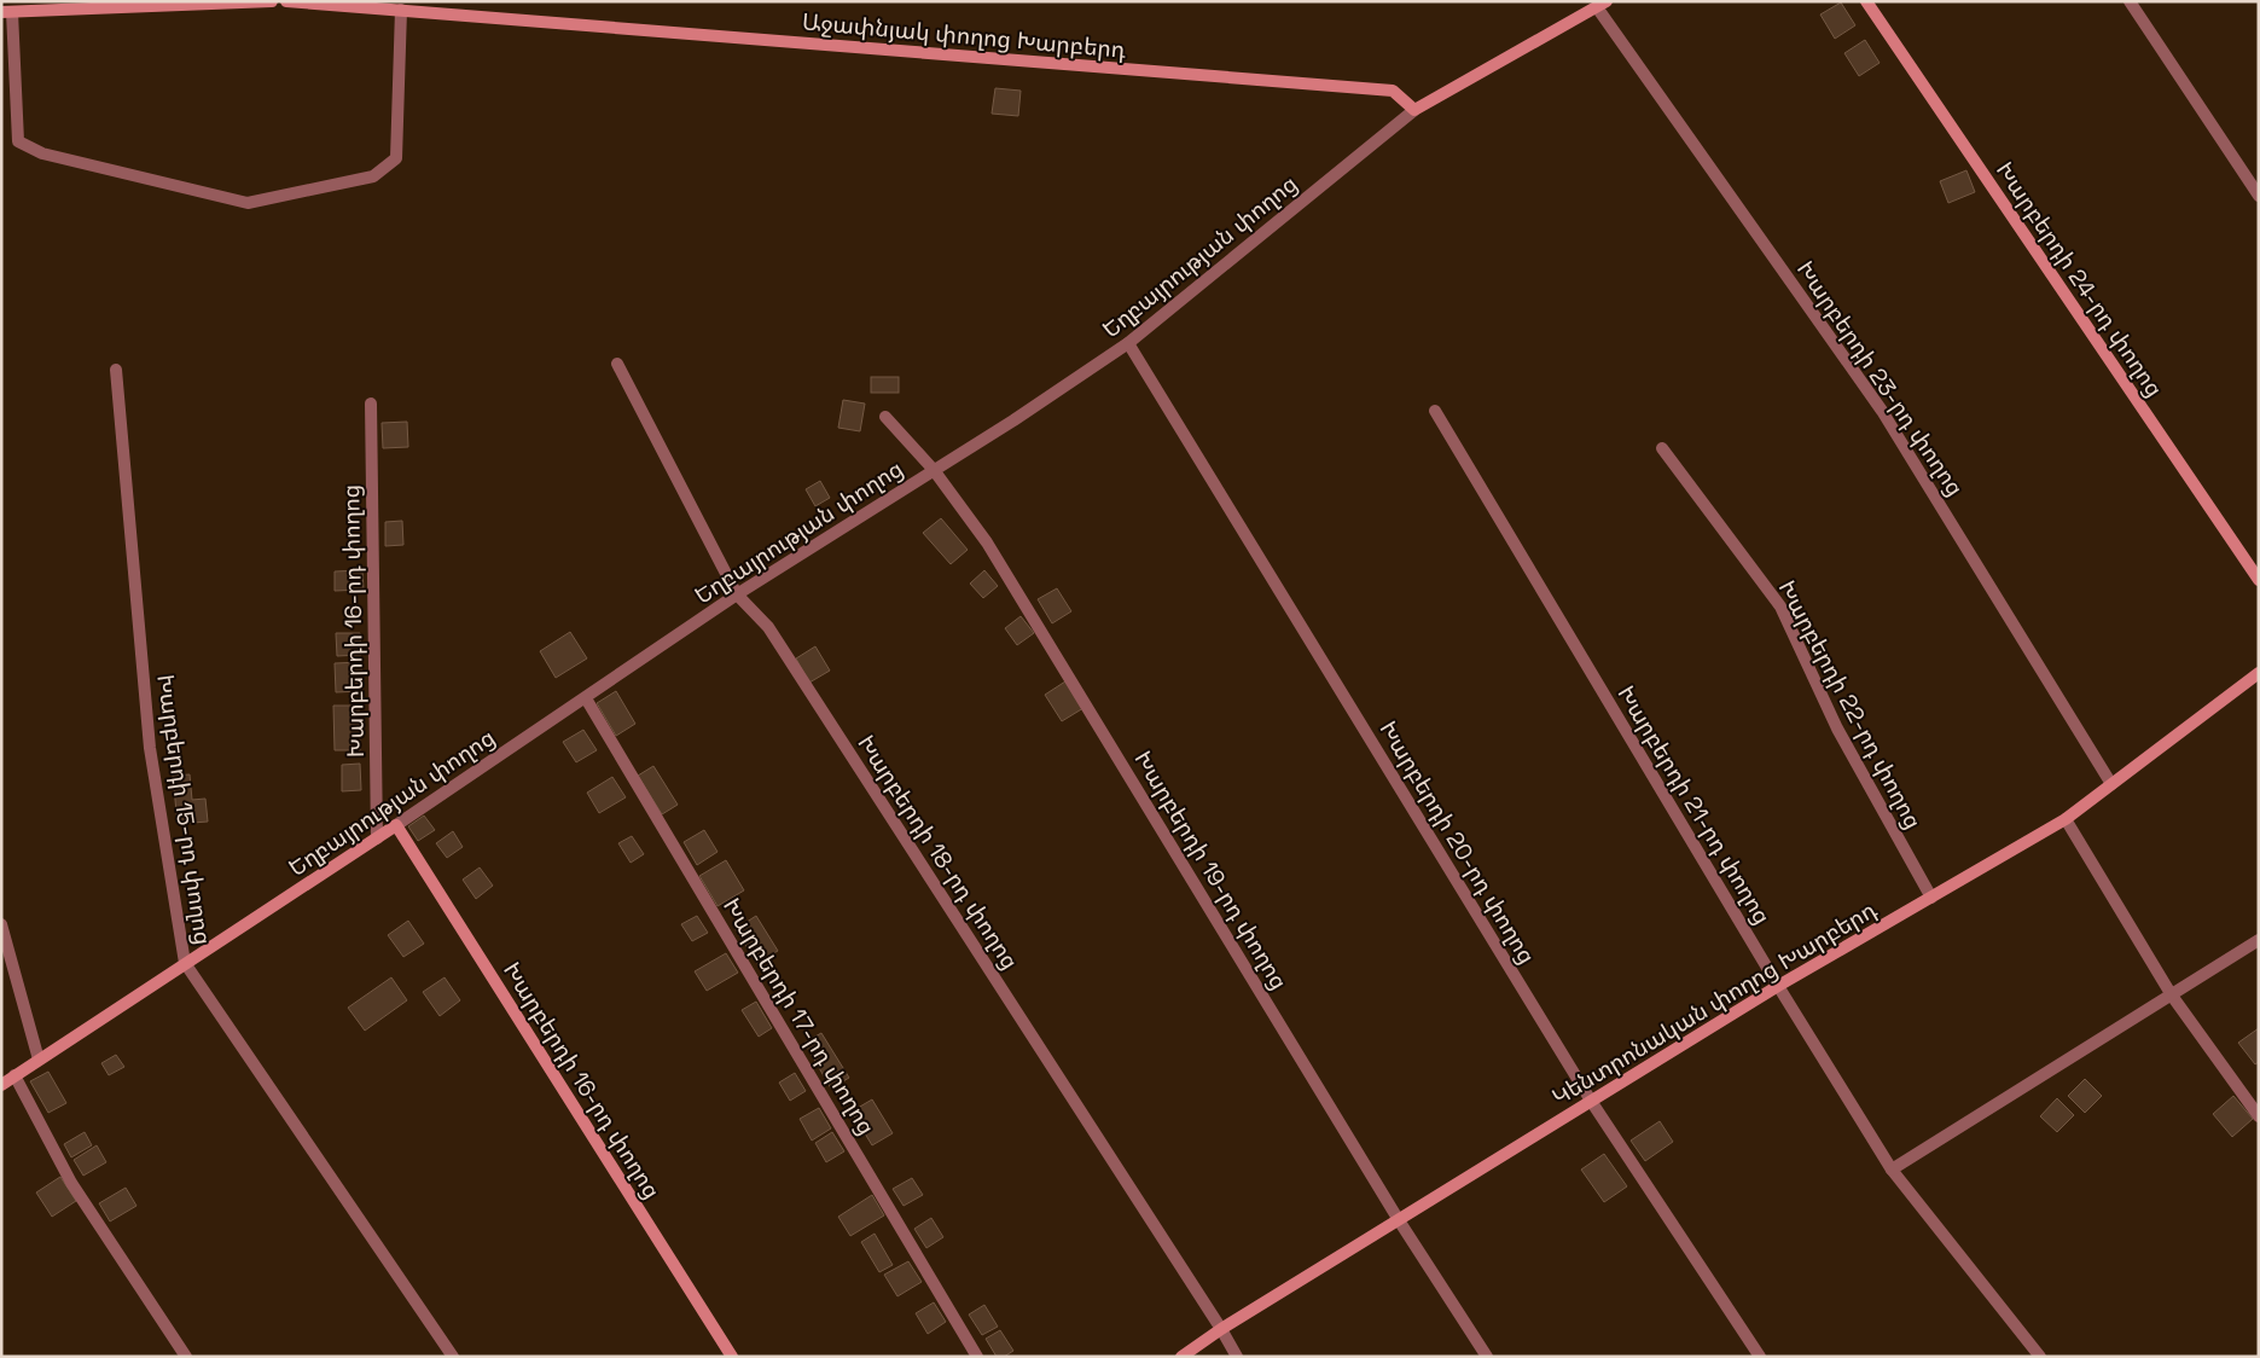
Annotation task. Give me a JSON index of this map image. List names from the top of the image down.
{
  "streets": {
    "street": [
      "Աջափնյակ փողոց Խարբերդ",
      "Եղբայրության փողոց",
      "Խարբերդի 24-րդ փողոց",
      "Խարբերդի 23-րդ փողոց",
      "Խարբերդի 16-րդ փողոց",
      "Խարբերդի 22-րդ փողոց",
      "Խարբերդի 21-րդ փողոց",
      "Խարբերդի 15-րդ փողոց",
      "Խարբերդի 20-րդ փողոց",
      "Խարբերդի 18-րդ փողոց",
      "Խարբերդի 19-րդ փողոց",
      "Կենտրոնական փողոց Խարբերդ",
      "Խարբերդի 17-րդ փողոց"
    ]
  },
  "crossings": [
    ["Աջափնյակ փողոց Խարբերդ", "Եղբայրության փողոց"],
    ["Եղբայրության փողոց", "Խարբերդի 23-րդ փողոց"],
    ["Եղբայրության փողոց", "Խարբերդի 16-րդ փողոց"],
    ["Եղբայրության փողոց", "Խարբերդի 15-րդ փողոց"],
    ["Եղբայրության փողոց", "Խարբերդի 20-րդ փողոց"],
    ["Եղբայրության փողոց", "Խարբերդի 18-րդ փողոց"],
    ["Եղբայրության փողոց", "Խարբերդի 19-րդ փողոց"],
    ["Եղբայրության փողոց", "Խարբերդի 17-րդ փողոց"],
    ["Խարբերդի 23-րդ փողոց", "Կենտրոնական փողոց Խարբերդ"],
    ["Խարբերդի 22-րդ փողոց", "Կենտրոնական փողոց Խարբերդ"],
    ["Խարբերդի 21-րդ փողոց", "Կենտրոնական փողոց Խարբերդ"],
    ["Խարբերդի 20-րդ փողոց", "Կենտրոնական փողոց Խարբերդ"],
    ["Խարբերդի 18-րդ փողոց", "Կենտրոնական փողոց Խարբերդ"],
    ["Խարբերդի 19-րդ փողոց", "Կենտրոնական փողոց Խարբերդ"]
  ]
}
